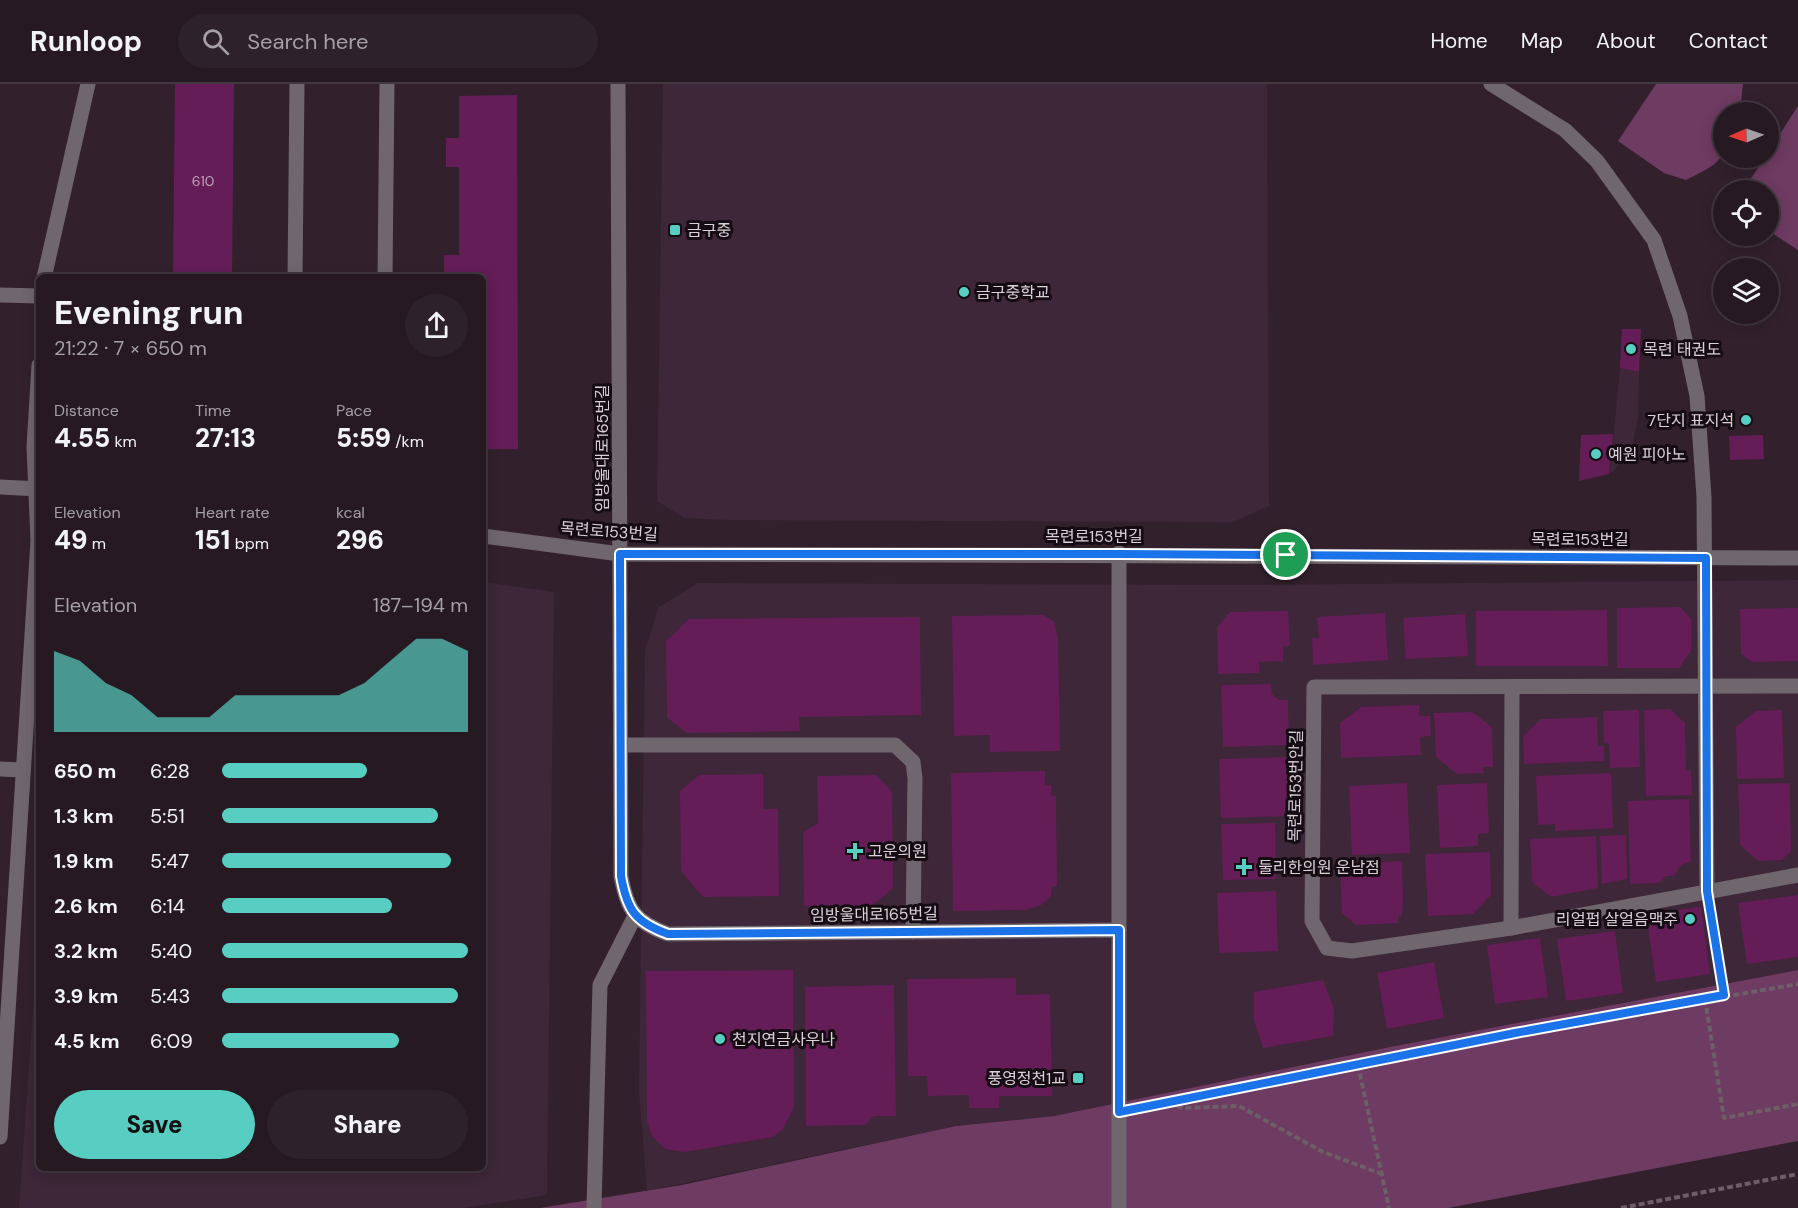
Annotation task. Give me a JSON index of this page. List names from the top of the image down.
{
  "streets": {
    "street": ["임방울대로165번길", "목련로153번길", "목련로153번안길"]
  },
  "crossings": [
    ["임방울대로165번길", "목련로153번길"]
  ],
  "places": {
    "transit": ["금구중", "풍영정천1교"],
    "other": [
      "금구중학교",
      "목련 태권도",
      "7단지 표지석",
      "예원 피아노",
      "리얼펍 살얼음맥주",
      "천지연금사우나"
    ],
    "health": ["고운의원", "둘리한의원 운남점"]
  },
  "house_numbers": ["610"],
  "north": "left",
  "page": {
    "header": "Runloop",
    "search": "Search here",
    "nav": [
      "Home",
      "Map",
      "About",
      "Contact"
    ],
    "heading": ["Evening run", "21:22 · 7 × 650 m"],
    "stats": [
      ["Distance", "4.55 km"],
      ["Time", "27:13"],
      ["Pace", "5:59 /km"],
      ["Elevation", "49 m"],
      ["Heart rate", "151 bpm"],
      ["kcal", "296"]
    ],
    "chart": ["Elevation", "187–194 m"],
    "list": [
      {
        "name": "650 m",
        "note": "6:28"
      },
      {
        "name": "1.3 km",
        "note": "5:51"
      },
      {
        "name": "1.9 km",
        "note": "5:47"
      },
      {
        "name": "2.6 km",
        "note": "6:14"
      },
      {
        "name": "3.2 km",
        "note": "5:40"
      },
      {
        "name": "3.9 km",
        "note": "5:43"
      },
      {
        "name": "4.5 km",
        "note": "6:09"
      }
    ],
    "buttons": ["Save", "Share"]
  }
}
